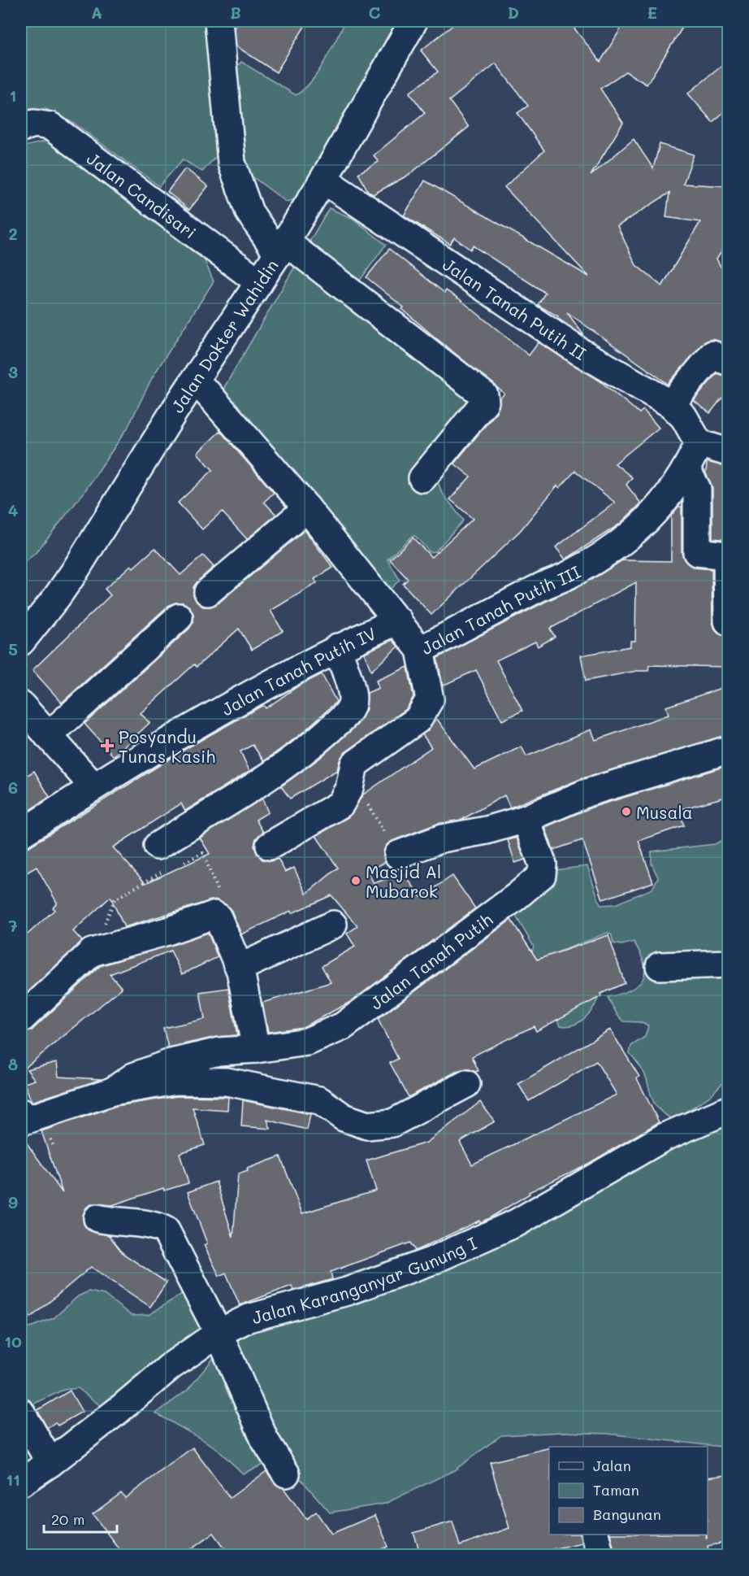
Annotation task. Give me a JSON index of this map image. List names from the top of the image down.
{
  "streets": {
    "main road": [
      "Jalan Candisari",
      "Jalan Tanah Putih II",
      "Jalan Dokter Wahidin",
      "Jalan Tanah Putih III",
      "Jalan Tanah Putih IV",
      "Jalan Tanah Putih",
      "Jalan Karanganyar Gunung I"
    ]
  },
  "crossings": [
    ["Jalan Candisari", "Jalan Dokter Wahidin"],
    ["Jalan Tanah Putih II", "Jalan Dokter Wahidin"],
    ["Jalan Tanah Putih II", "Jalan Tanah Putih III"],
    ["Jalan Dokter Wahidin", "Jalan Tanah Putih III"],
    ["Jalan Tanah Putih III", "Jalan Tanah Putih IV"]
  ],
  "places": {
    "health": ["Posyandu Tunas Kasih"],
    "other": ["Musala", "Masjid Al Mubarok"]
  },
  "legend": ["Jalan", "Taman", "Bangunan"],
  "scale_bar": "20 m",
  "grid": {
    "columns": [
      "A",
      "B",
      "C",
      "D",
      "E"
    ],
    "rows": [
      "1",
      "2",
      "3",
      "4",
      "5",
      "6",
      "7",
      "8",
      "9",
      "10",
      "11"
    ]
  }
}
